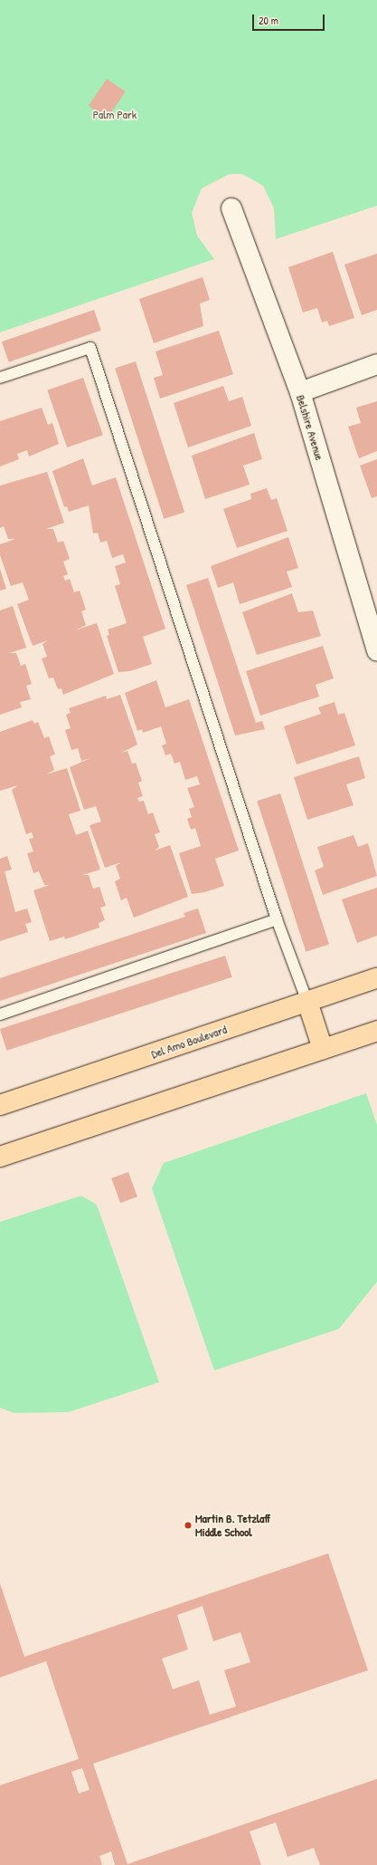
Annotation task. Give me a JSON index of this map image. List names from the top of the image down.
{
  "streets": {
    "main road": ["Del Amo Boulevard"],
    "street": ["Belshire Avenue"]
  },
  "parks": ["Palm Park"],
  "places": ["Martin B. Tetzlaff Middle School"],
  "scale_bar": "20 m"
}
